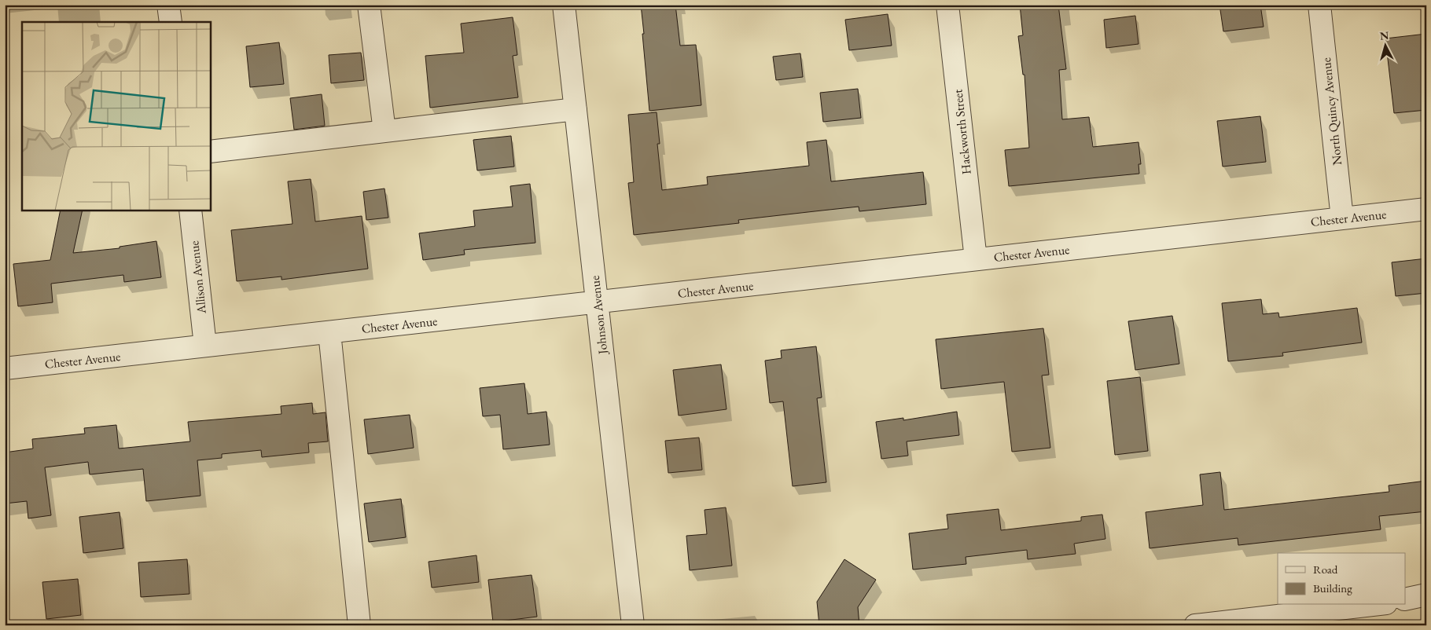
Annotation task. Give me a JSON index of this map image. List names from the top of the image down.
{
  "streets": {
    "street": [
      "North Quincy Avenue",
      "Hackworth Street",
      "Chester Avenue",
      "Allison Avenue",
      "Johnson Avenue"
    ]
  },
  "crossings": [
    ["North Quincy Avenue", "Chester Avenue"],
    ["Hackworth Street", "Chester Avenue"],
    ["Chester Avenue", "Allison Avenue"],
    ["Chester Avenue", "Johnson Avenue"]
  ],
  "legend": ["Road", "Building"],
  "north": "top"
}
